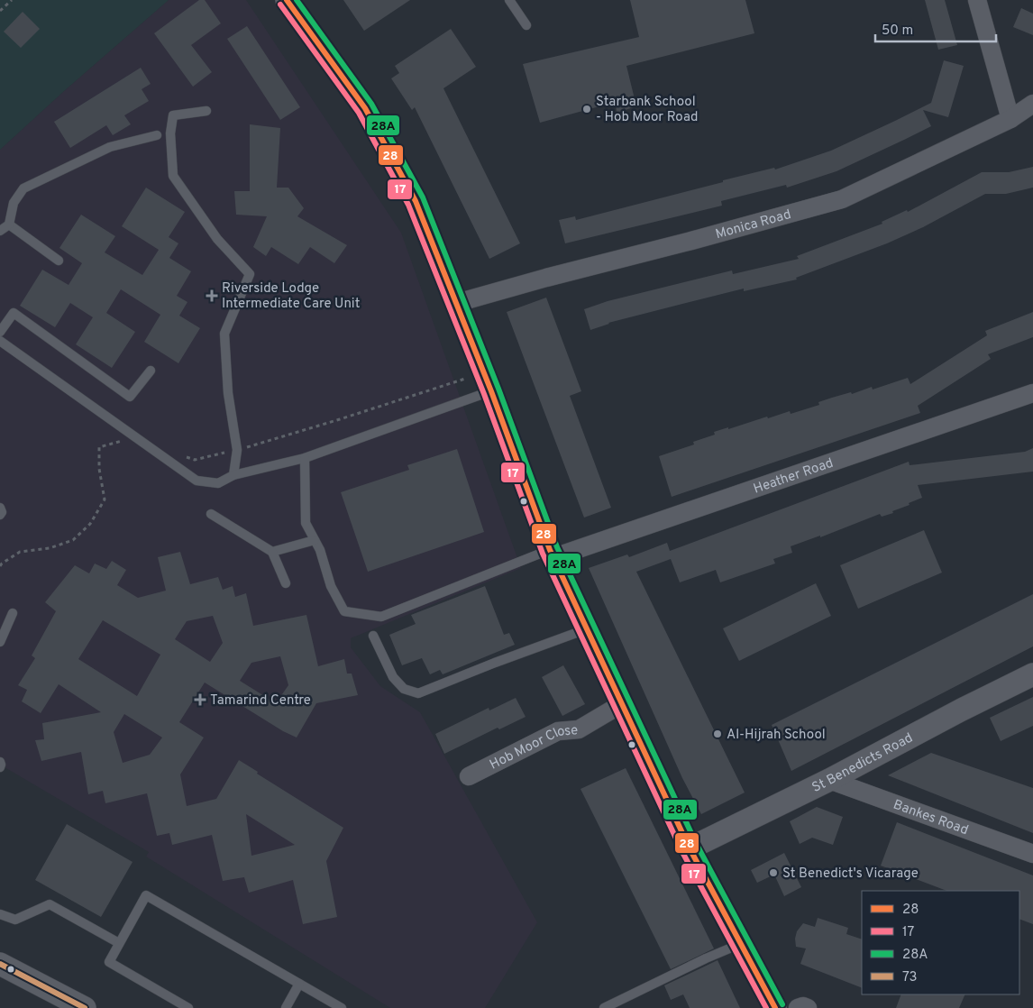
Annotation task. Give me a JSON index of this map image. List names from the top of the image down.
{
  "streets": {
    "street": [
      "Monica Road",
      "Heather Road",
      "Hob Moor Close",
      "St Benedicts Road",
      "Bankes Road"
    ]
  },
  "crossings": [
    ["St Benedicts Road", "Bankes Road"]
  ],
  "places": {
    "other": ["Starbank School - Hob Moor Road", "Al-Hijrah School", "St Benedict's Vicarage"],
    "health": ["Riverside Lodge Intermediate Care Unit", "Tamarind Centre"]
  },
  "lines": [
    "transit line 28",
    "transit line 28A",
    "transit line 17",
    "transit line 73"
  ],
  "legend": [
    "28",
    "17",
    "28A",
    "73"
  ],
  "scale_bar": "50 m"
}
